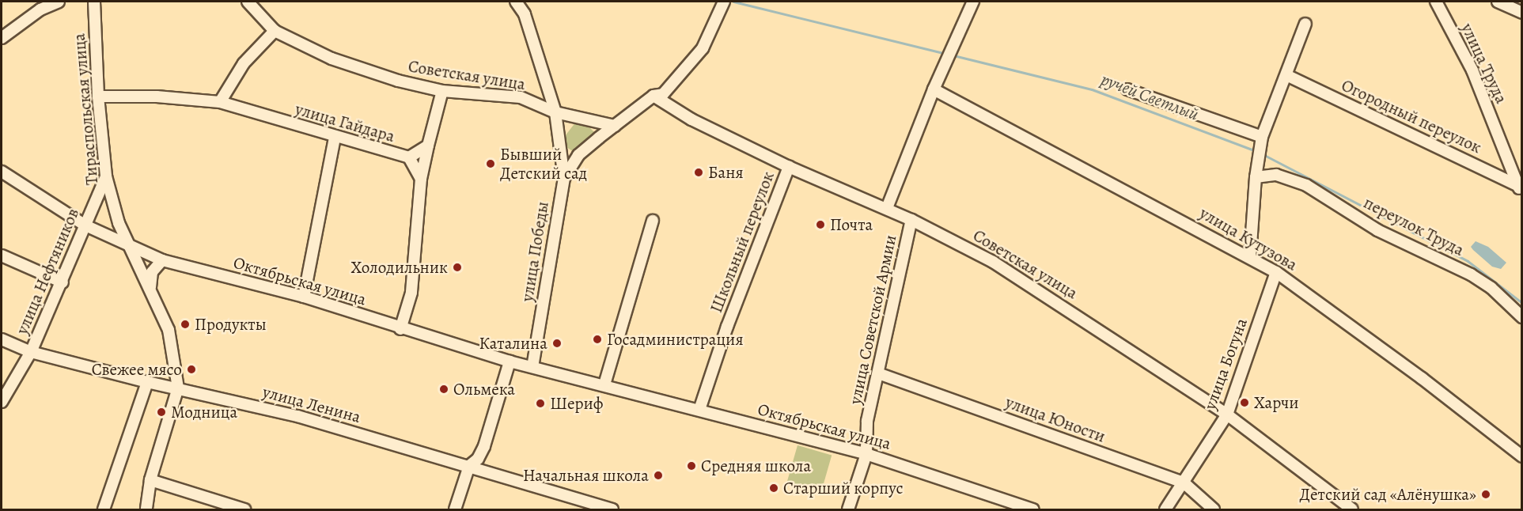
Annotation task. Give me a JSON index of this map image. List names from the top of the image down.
{
  "streets": {
    "street": [
      "улица Труда",
      "Советская улица",
      "Тираспольская улица",
      "Огородный переулок",
      "улица Гайдара",
      "переулок Труда",
      "улица Кутузова",
      "Школьный переулок",
      "улица Победы",
      "улица Нефтяников",
      "Октябрьская улица",
      "улица Советской Армии",
      "улица Богуна",
      "улица Ленина",
      "улица Юности"
    ]
  },
  "crossings": [
    ["улица Труда", "Огородный переулок"],
    ["Советская улица", "Школьный переулок"],
    ["Советская улица", "улица Победы"],
    ["Советская улица", "улица Советской Армии"],
    ["Советская улица", "улица Богуна"],
    ["Тираспольская улица", "улица Гайдара"],
    ["Тираспольская улица", "улица Нефтяников"],
    ["Тираспольская улица", "Октябрьская улица"],
    ["Тираспольская улица", "улица Ленина"],
    ["улица Кутузова", "улица Богуна"],
    ["Школьный переулок", "Октябрьская улица"],
    ["улица Победы", "Октябрьская улица"],
    ["улица Нефтяников", "Октябрьская улица"],
    ["улица Нефтяников", "улица Ленина"],
    ["Октябрьская улица", "улица Советской Армии"],
    ["улица Советской Армии", "улица Юности"],
    ["улица Богуна", "улица Юности"]
  ],
  "water": ["ручей Светлый"],
  "places": [
    "Бывший Детский сад",
    "Баня",
    "Почта",
    "Холодильник",
    "Продукты",
    "Госадминистрация",
    "Каталина",
    "Свежее мясо",
    "Ольмека",
    "Харчи",
    "Шериф",
    "Модница",
    "Средняя школа",
    "Начальная школа",
    "Старший корпус",
    "Детский сад «Алёнушка»"
  ]
}
